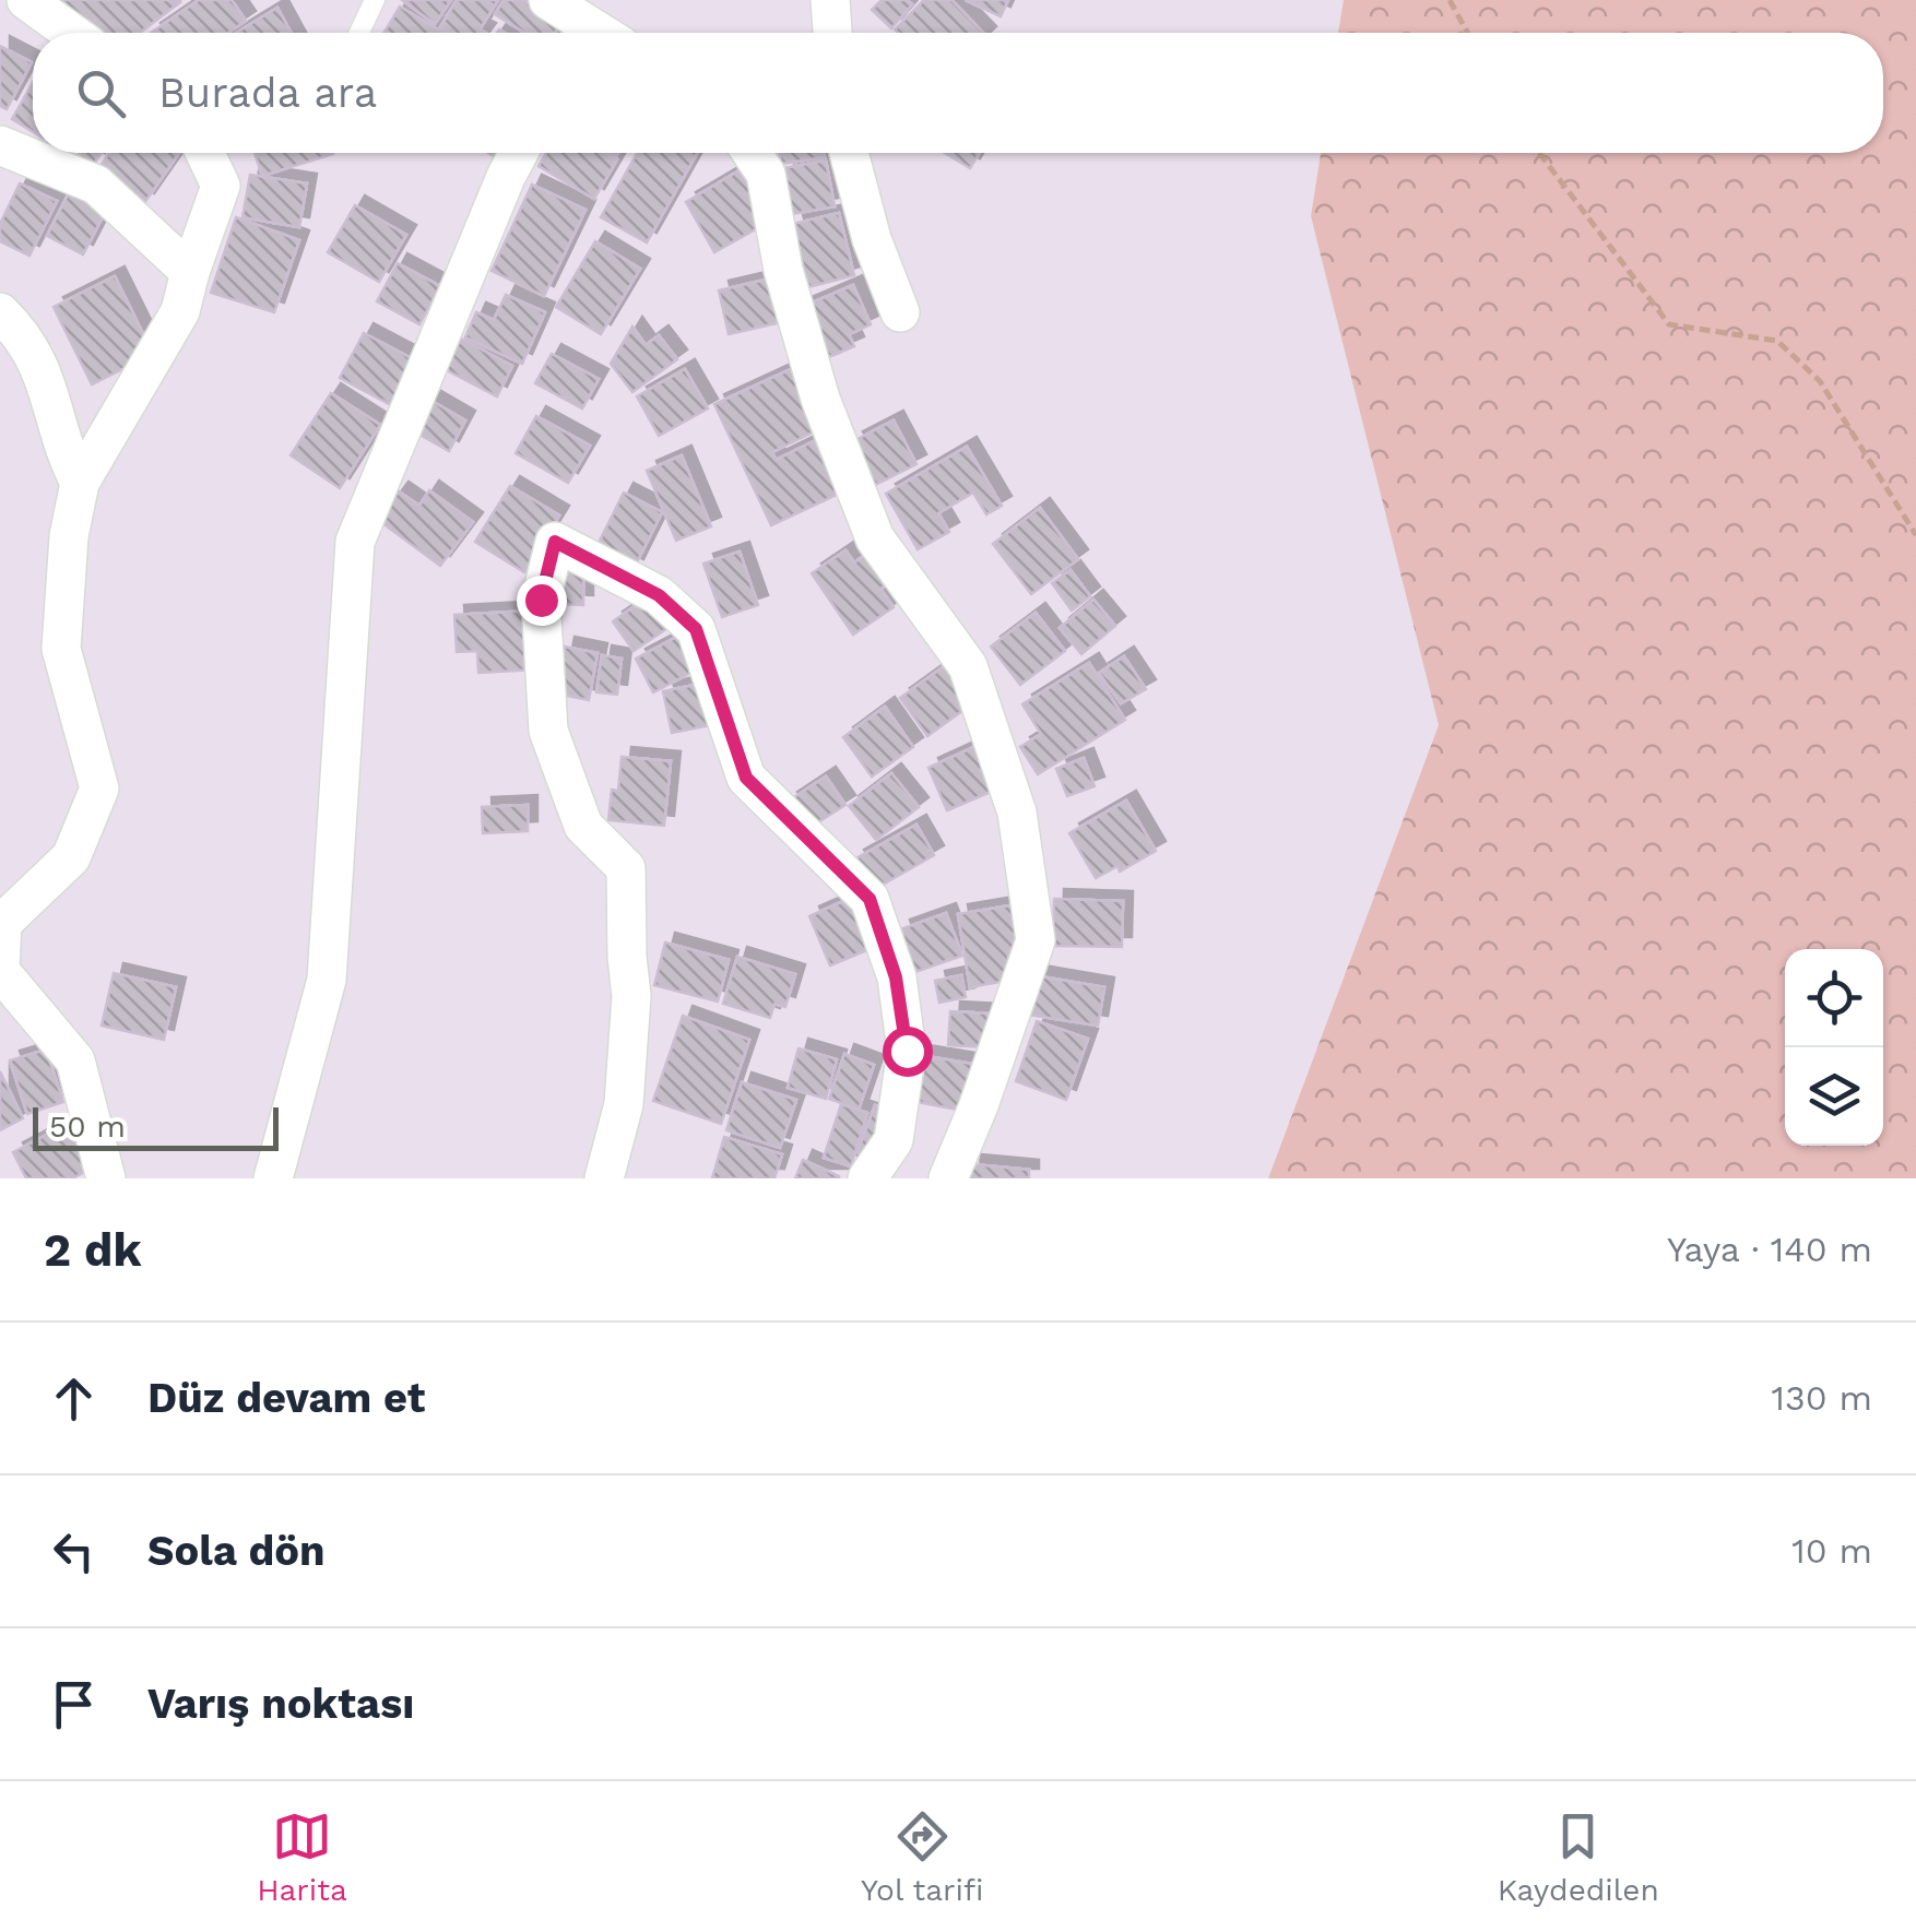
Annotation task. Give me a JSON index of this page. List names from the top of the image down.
{
  "scale_bar": "50 m",
  "page": {
    "search": "Burada ara",
    "scale": "50 m",
    "heading": ["2 dk", "Yaya · 140 m"],
    "list": [
      ["Düz devam et", "130 m"],
      ["Sola dön", "10 m"],
      "Varış noktası"
    ],
    "nav": ["Harita", "Yol tarifi", "Kaydedilen"]
  }
}
